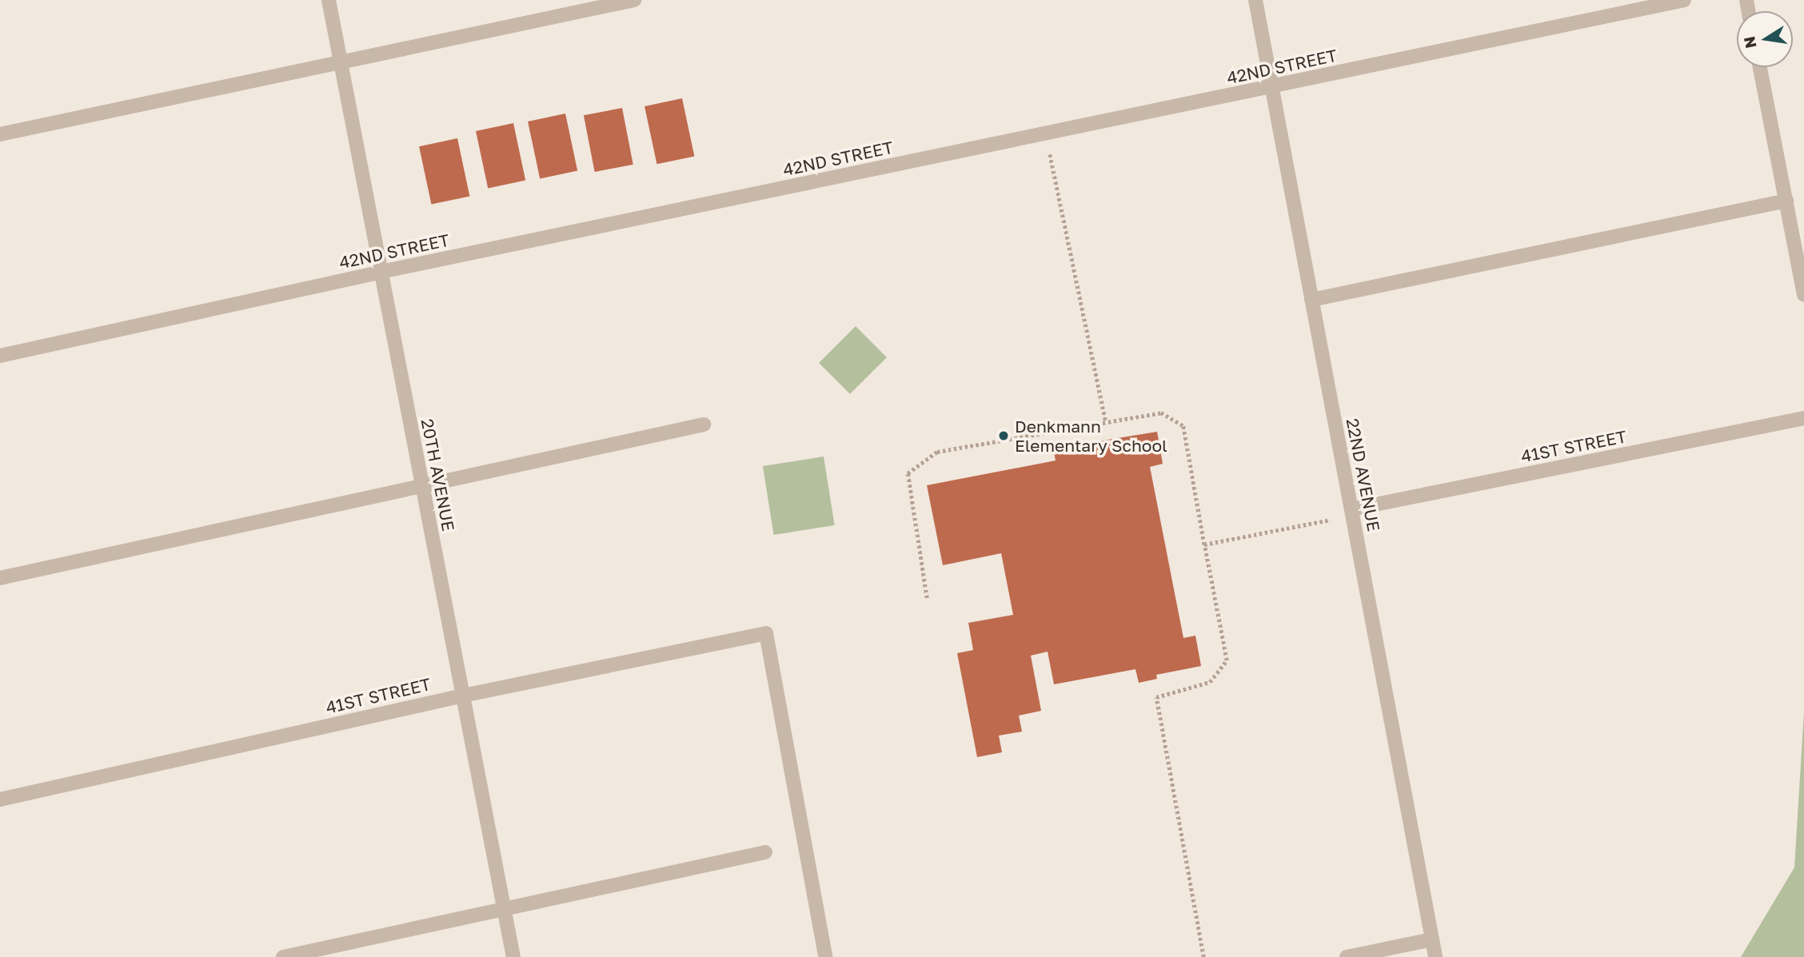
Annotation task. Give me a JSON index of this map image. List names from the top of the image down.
{
  "streets": {
    "street": [
      "42ND STREET",
      "41ST STREET",
      "20TH AVENUE",
      "22ND AVENUE"
    ]
  },
  "crossings": [
    ["42ND STREET", "20TH AVENUE"],
    ["42ND STREET", "22ND AVENUE"],
    ["41ST STREET", "20TH AVENUE"],
    ["41ST STREET", "22ND AVENUE"]
  ],
  "places": ["Denkmann Elementary School"],
  "north": "left"
}
